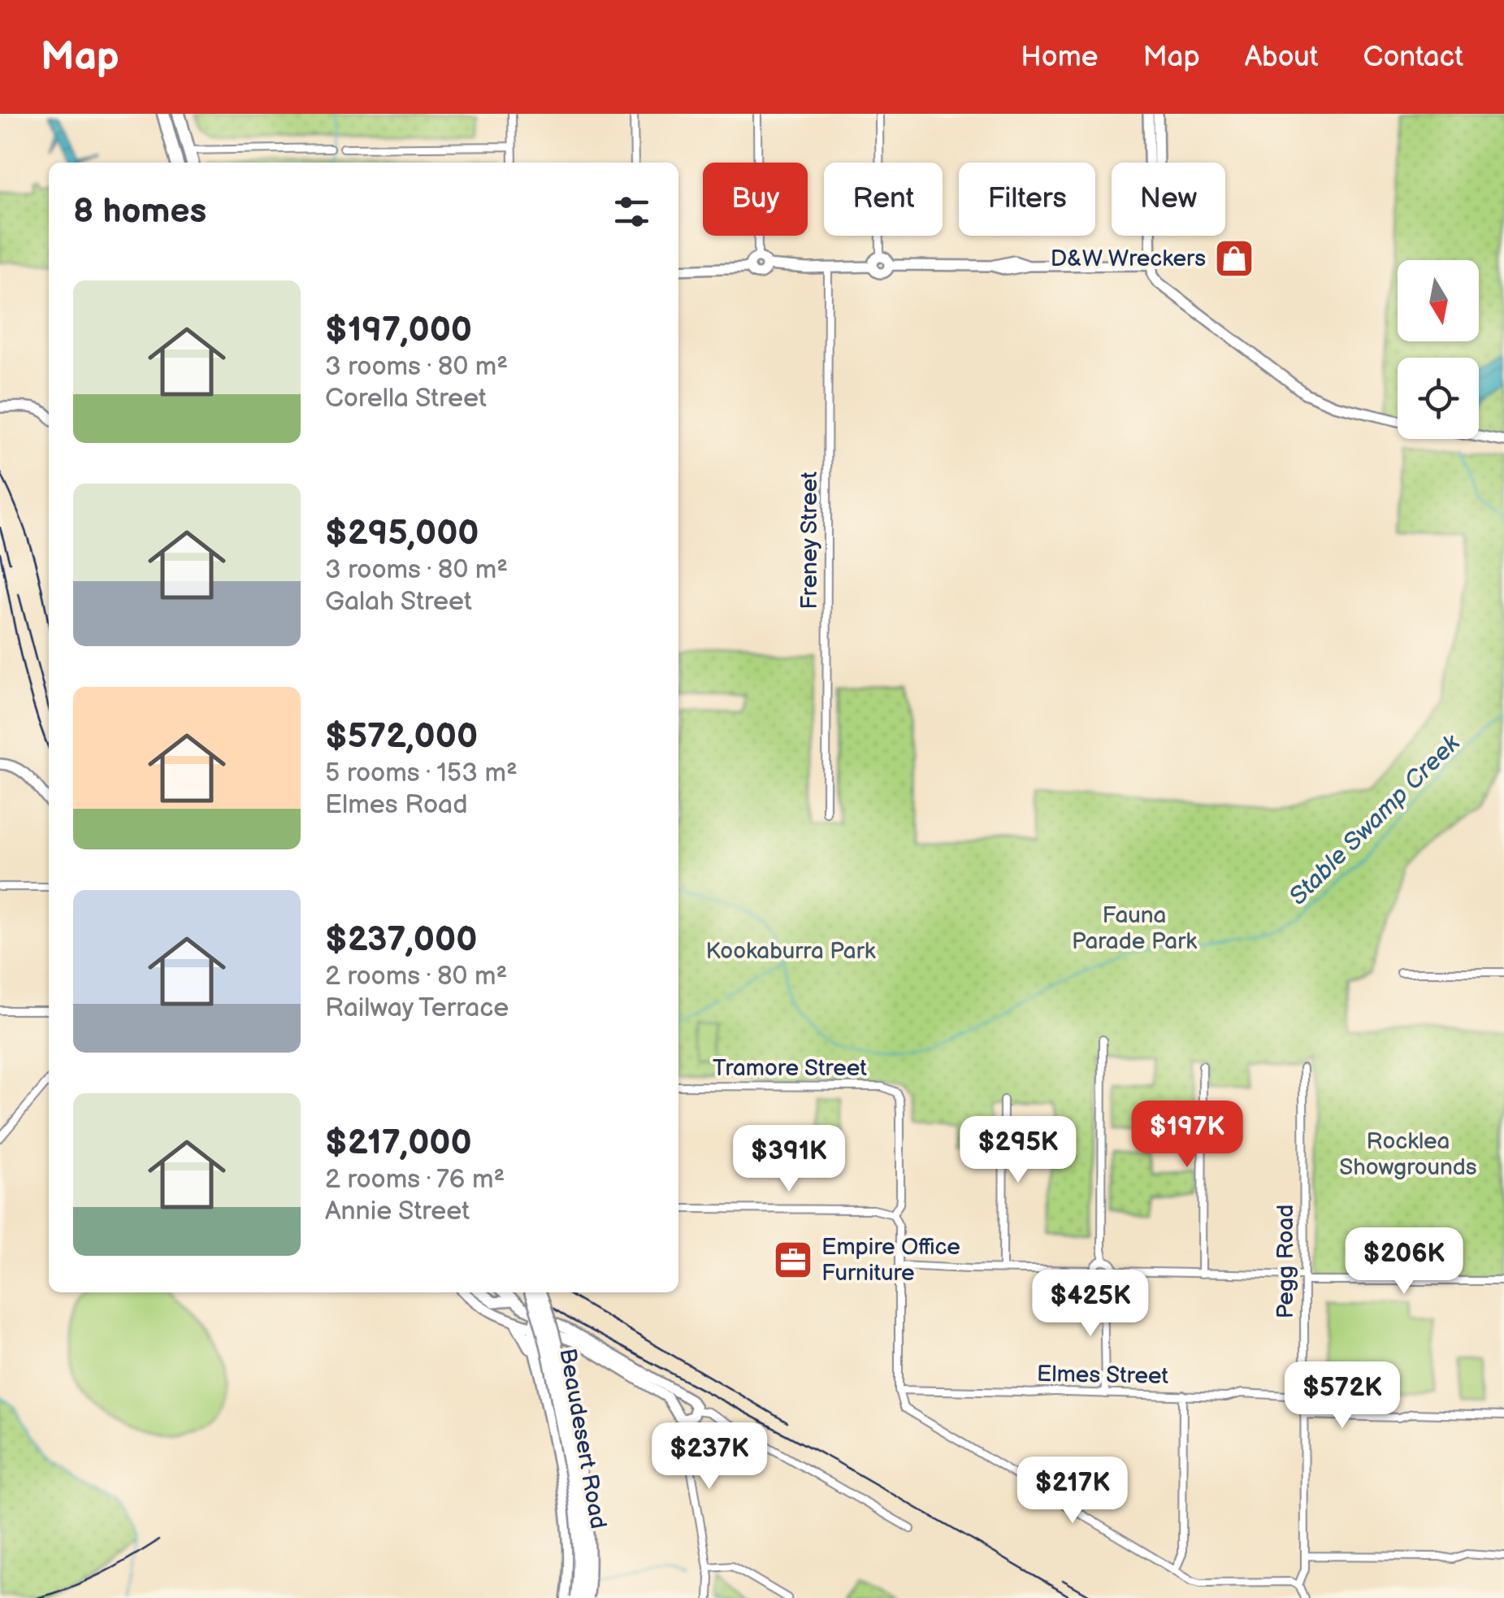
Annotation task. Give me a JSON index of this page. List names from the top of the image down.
{
  "streets": {
    "highway": ["Beaudesert Road"],
    "street": [
      "Freney Street",
      "Tramore Street",
      "Pegg Road",
      "Elmes Street"
    ]
  },
  "crossings": [
    ["Pegg Road", "Elmes Street"]
  ],
  "water": ["Stable Swamp Creek"],
  "parks": ["Fauna Parade Park", "Kookaburra Park", "Rocklea Showgrounds"],
  "places": {
    "shop": ["D&W Wreckers"],
    "office": ["Empire Office Furniture"]
  },
  "north": "bottom",
  "page": {
    "header": "Map",
    "nav": [
      "Home",
      "Map",
      "About",
      "Contact"
    ],
    "chip": [
      "Buy",
      "Rent",
      "Filters",
      "New"
    ],
    "heading": "8 homes",
    "list": [
      {
        "name": "$197,000",
        "note": "3 rooms · 80 m² · Corella Street"
      },
      {
        "name": "$295,000",
        "note": "3 rooms · 80 m² · Galah Street"
      },
      {
        "name": "$572,000",
        "note": "5 rooms · 153 m² · Elmes Road"
      },
      {
        "name": "$237,000",
        "note": "2 rooms · 80 m² · Railway Terrace"
      },
      {
        "name": "$217,000",
        "note": "2 rooms · 76 m² · Annie Street"
      }
    ],
    "price": [
      "$197K",
      "$295K",
      "$391K",
      "$206K",
      "$425K",
      "$572K",
      "$237K",
      "$217K"
    ]
  }
}
